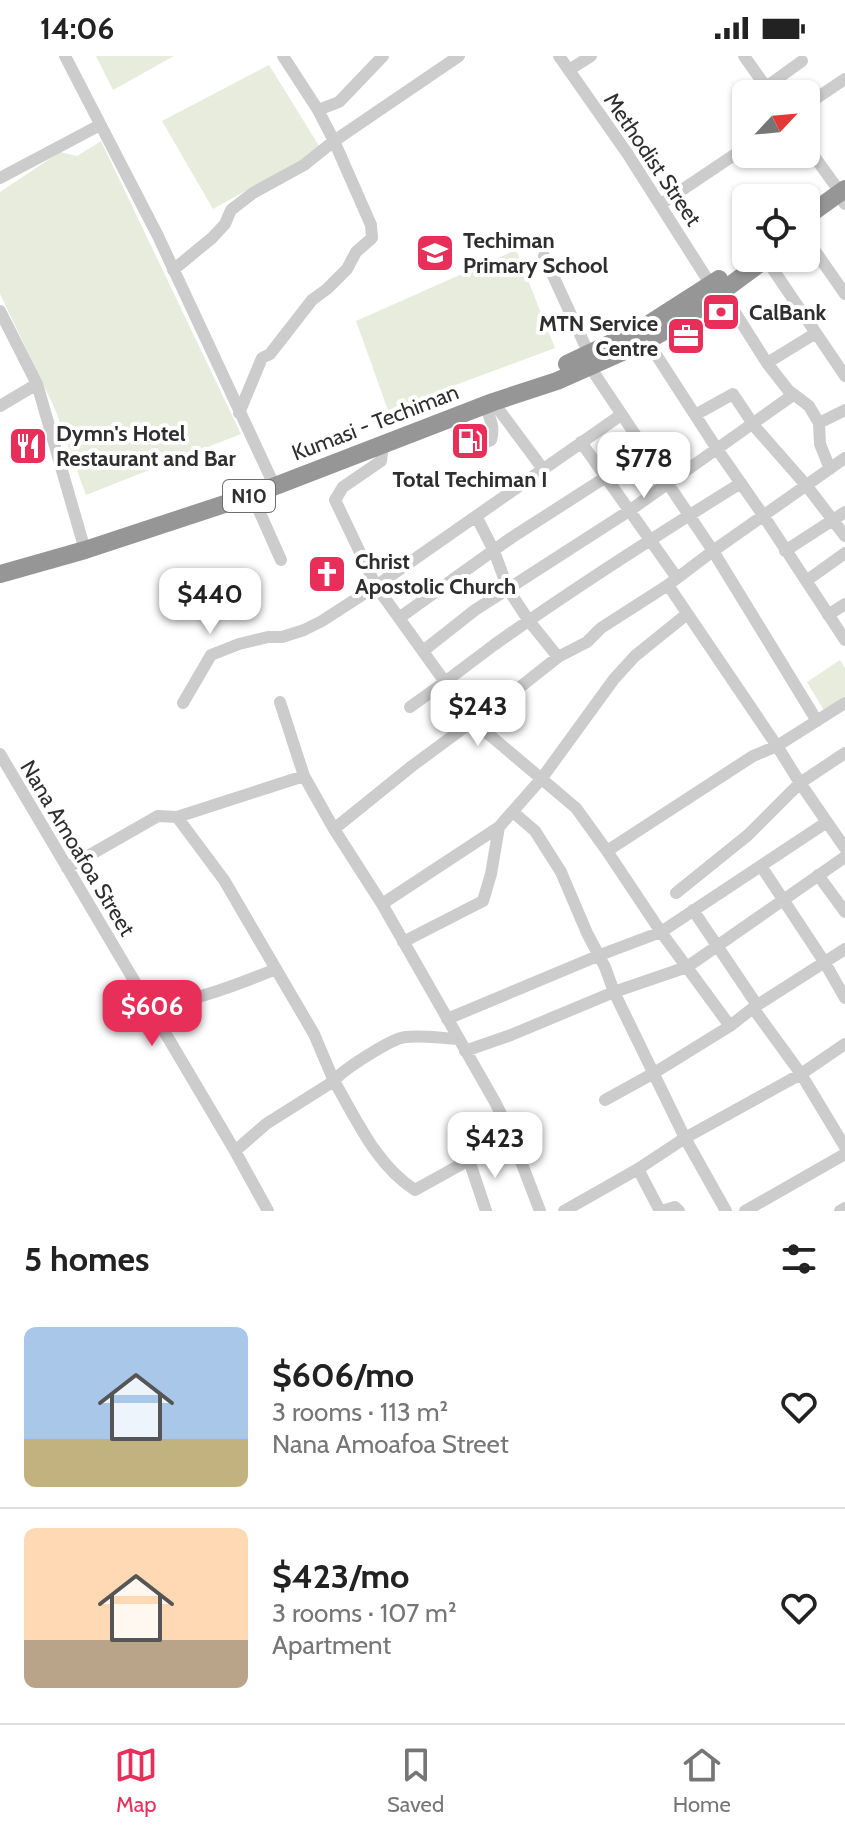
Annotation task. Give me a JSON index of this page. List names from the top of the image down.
{
  "streets": {
    "highway": ["Kumasi - Techiman", "N10"],
    "street": ["Methodist Street", "Nana Amoafoa Street"]
  },
  "crossings": [
    ["Methodist Street", "N10"],
    ["Kumasi - Techiman", "N10"]
  ],
  "places": {
    "school or university": ["Techiman Primary School"],
    "bank": ["CalBank"],
    "office": ["MTN Service Centre"],
    "fuel station": ["Total Techiman I"],
    "restaurant": ["Dymn's Hotel Restaurant and Bar"],
    "church": ["Christ Apostolic Church"]
  },
  "north": "top right",
  "page": {
    "status": "14:06",
    "price": [
      "$778",
      "$440",
      "$243",
      "$606",
      "$423"
    ],
    "heading": "5 homes",
    "list": [
      {
        "name": "$606/mo",
        "note": "3 rooms · 113 m² · Nana Amoafoa Street"
      },
      {
        "name": "$423/mo",
        "note": "3 rooms · 107 m² · Apartment"
      }
    ],
    "tabs": ["Map", "Saved", "Home"]
  }
}
